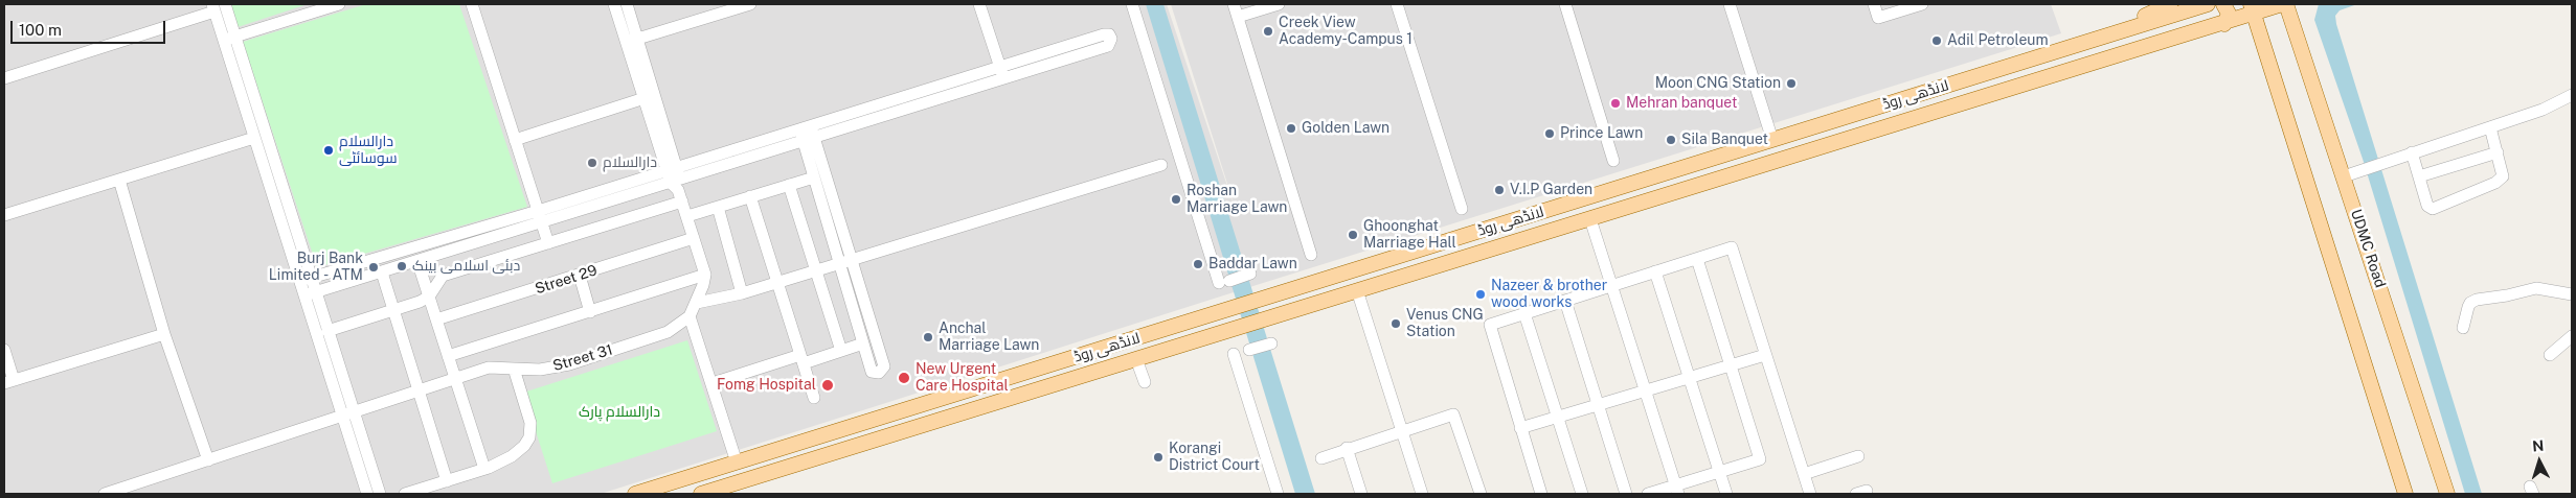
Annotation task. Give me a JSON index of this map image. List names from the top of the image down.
{
  "streets": {
    "main road": ["لانڈھی روڈ", "UDMC Road"],
    "street": ["Street 29", "Street 31"]
  },
  "crossings": [
    ["لانڈھی روڈ", "UDMC Road"]
  ],
  "parks": ["دارالسلام پارک"],
  "places": [
    "Creek View Academy-Campus 1",
    "Adil Petroleum",
    "Moon CNG Station",
    "Mehran banquet",
    "Golden Lawn",
    "Prince Lawn",
    "Sila Banquet",
    "دارالسلام سوسائٹی",
    "دارالسلام",
    "V.I.P Garden",
    "Roshan Marriage Lawn",
    "Ghoonghat Marriage Hall",
    "Baddar Lawn",
    "دبئی اسلامی بینک",
    "Burj Bank Limited - ATM",
    "Nazeer & brother wood works",
    "Venus CNG Station",
    "Anchal Marriage Lawn",
    "New Urgent Care Hospital",
    "Fomg Hospital",
    "Korangi District Court"
  ],
  "scale_bar": "100 m",
  "north": "top"
}
